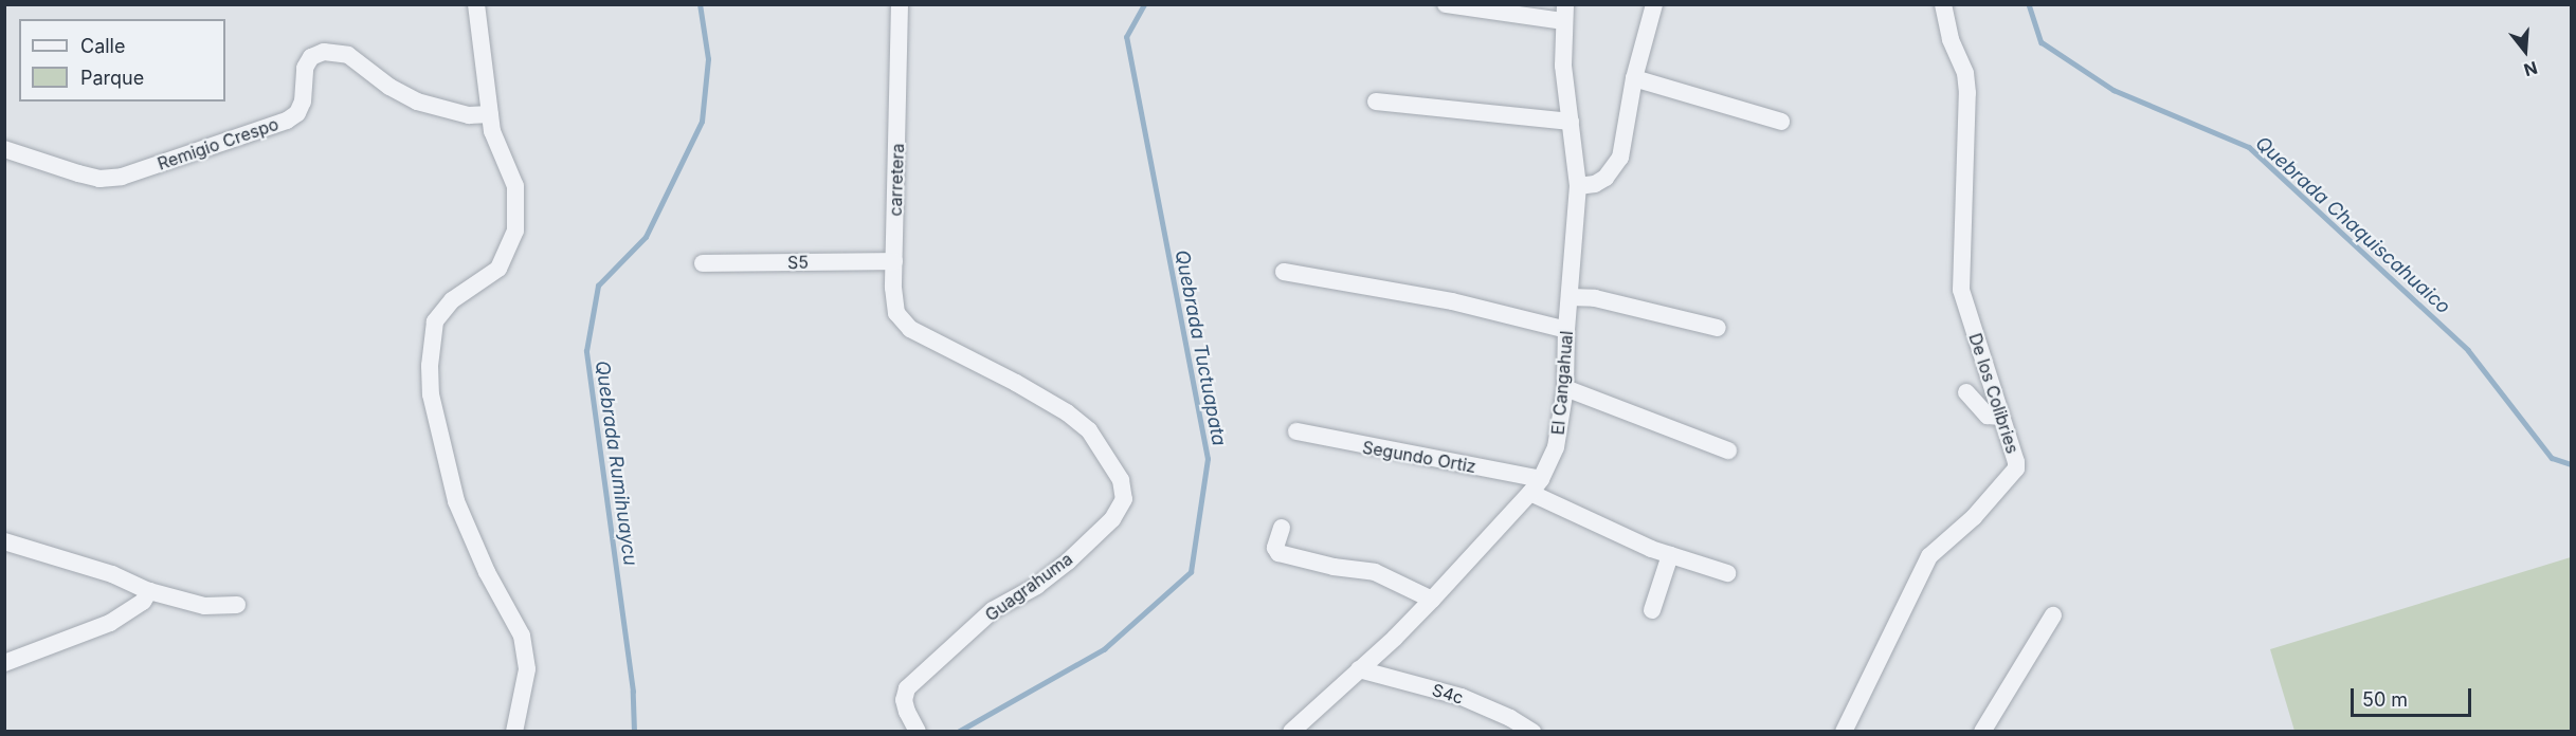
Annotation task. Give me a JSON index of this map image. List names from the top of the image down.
{
  "streets": {
    "street": [
      "Remigio Crespo",
      "carretera",
      "S5",
      "El Cangahual",
      "De los Colibries",
      "Segundo Ortiz",
      "Guagrahuma",
      "S4c"
    ]
  },
  "crossings": [
    ["carretera", "S5"],
    ["carretera", "Guagrahuma"],
    ["El Cangahual", "Segundo Ortiz"],
    ["El Cangahual", "S4c"]
  ],
  "water": ["Quebrada Chaquiscahuaico", "Quebrada Tuctuapata", "Quebrada Rumihuaycu"],
  "legend": ["Calle", "Parque"],
  "scale_bar": "50 m",
  "north": "bottom"
}
